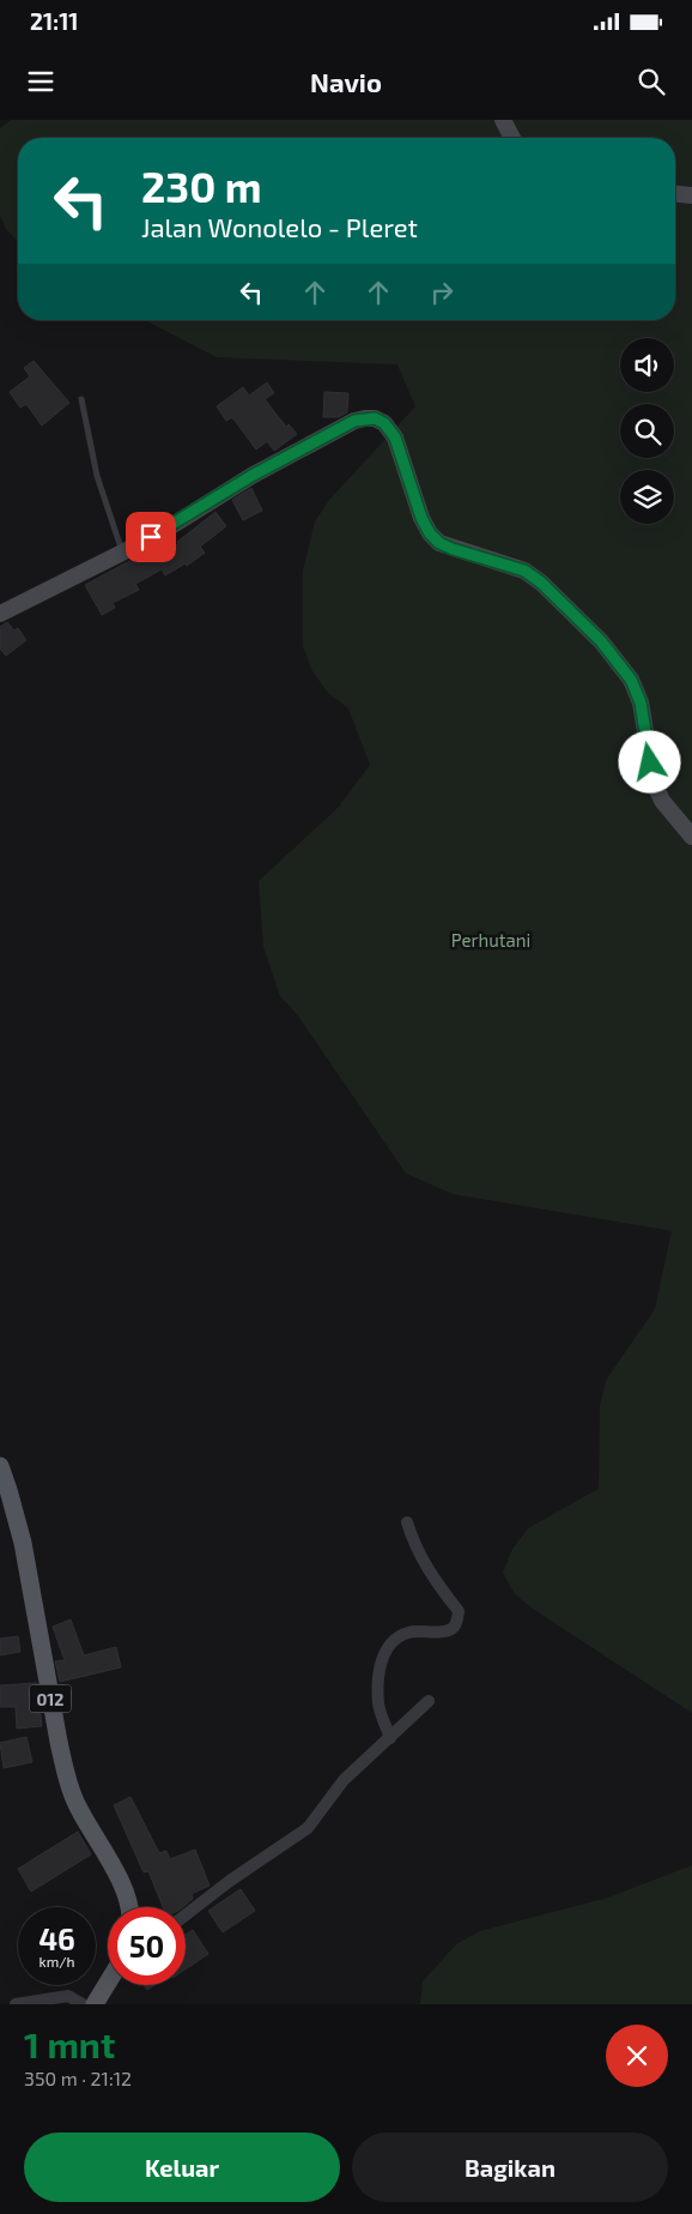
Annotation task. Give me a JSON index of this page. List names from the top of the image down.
{
  "streets": {
    "main road": ["012"]
  },
  "parks": ["Perhutani"],
  "page": {
    "status": "21:11",
    "header": "Navio",
    "turn": ["230 m", "Jalan Wonolelo - Pleret"],
    "speed": "46 km/h",
    "limit": "50",
    "heading": ["1 mnt", "350 m · 21:12"],
    "buttons": ["Keluar", "Bagikan"]
  }
}
